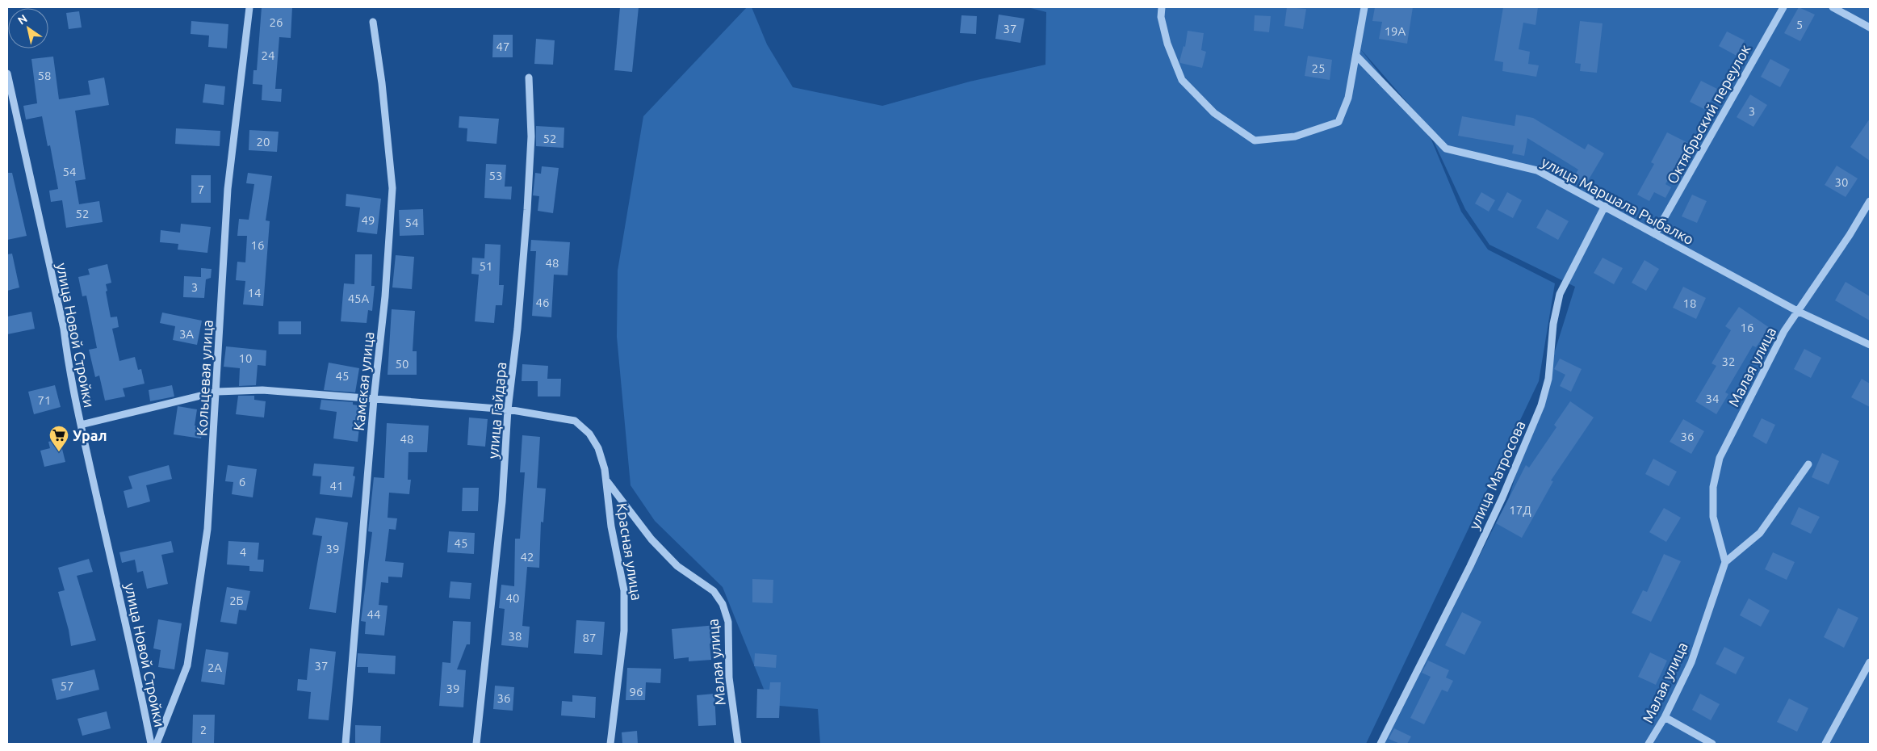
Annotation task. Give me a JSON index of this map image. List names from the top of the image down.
{
  "streets": {
    "street": [
      "Октябрьский переулок",
      "улица Маршала Рыбалко",
      "улица Новой Стройки",
      "Малая улица",
      "Кольцевая улица",
      "Камская улица",
      "улица Гайдара",
      "улица Матросова",
      "Красная улица"
    ]
  },
  "crossings": [
    ["Октябрьский переулок", "улица Маршала Рыбалко"],
    ["улица Маршала Рыбалко", "Малая улица"],
    ["улица Маршала Рыбалко", "улица Матросова"],
    ["Малая улица", "Красная улица"],
    ["улица Гайдара", "Красная улица"]
  ],
  "places": {
    "supermarket": ["Урал"]
  },
  "house_numbers": [
    "26",
    "5",
    "37",
    "19А",
    "47",
    "24",
    "25",
    "58",
    "3",
    "52",
    "20",
    "54",
    "53",
    "30",
    "7",
    "52",
    "49",
    "54",
    "16",
    "48",
    "51",
    "3",
    "14",
    "45А",
    "46",
    "18",
    "16",
    "3А",
    "10",
    "32",
    "50",
    "45",
    "34",
    "71",
    "36",
    "48",
    "6",
    "41",
    "17Д",
    "45",
    "39",
    "4",
    "42",
    "40",
    "2Б",
    "44",
    "38",
    "87",
    "37",
    "2А",
    "57",
    "39",
    "96",
    "36",
    "2"
  ],
  "north": "top left"
}
